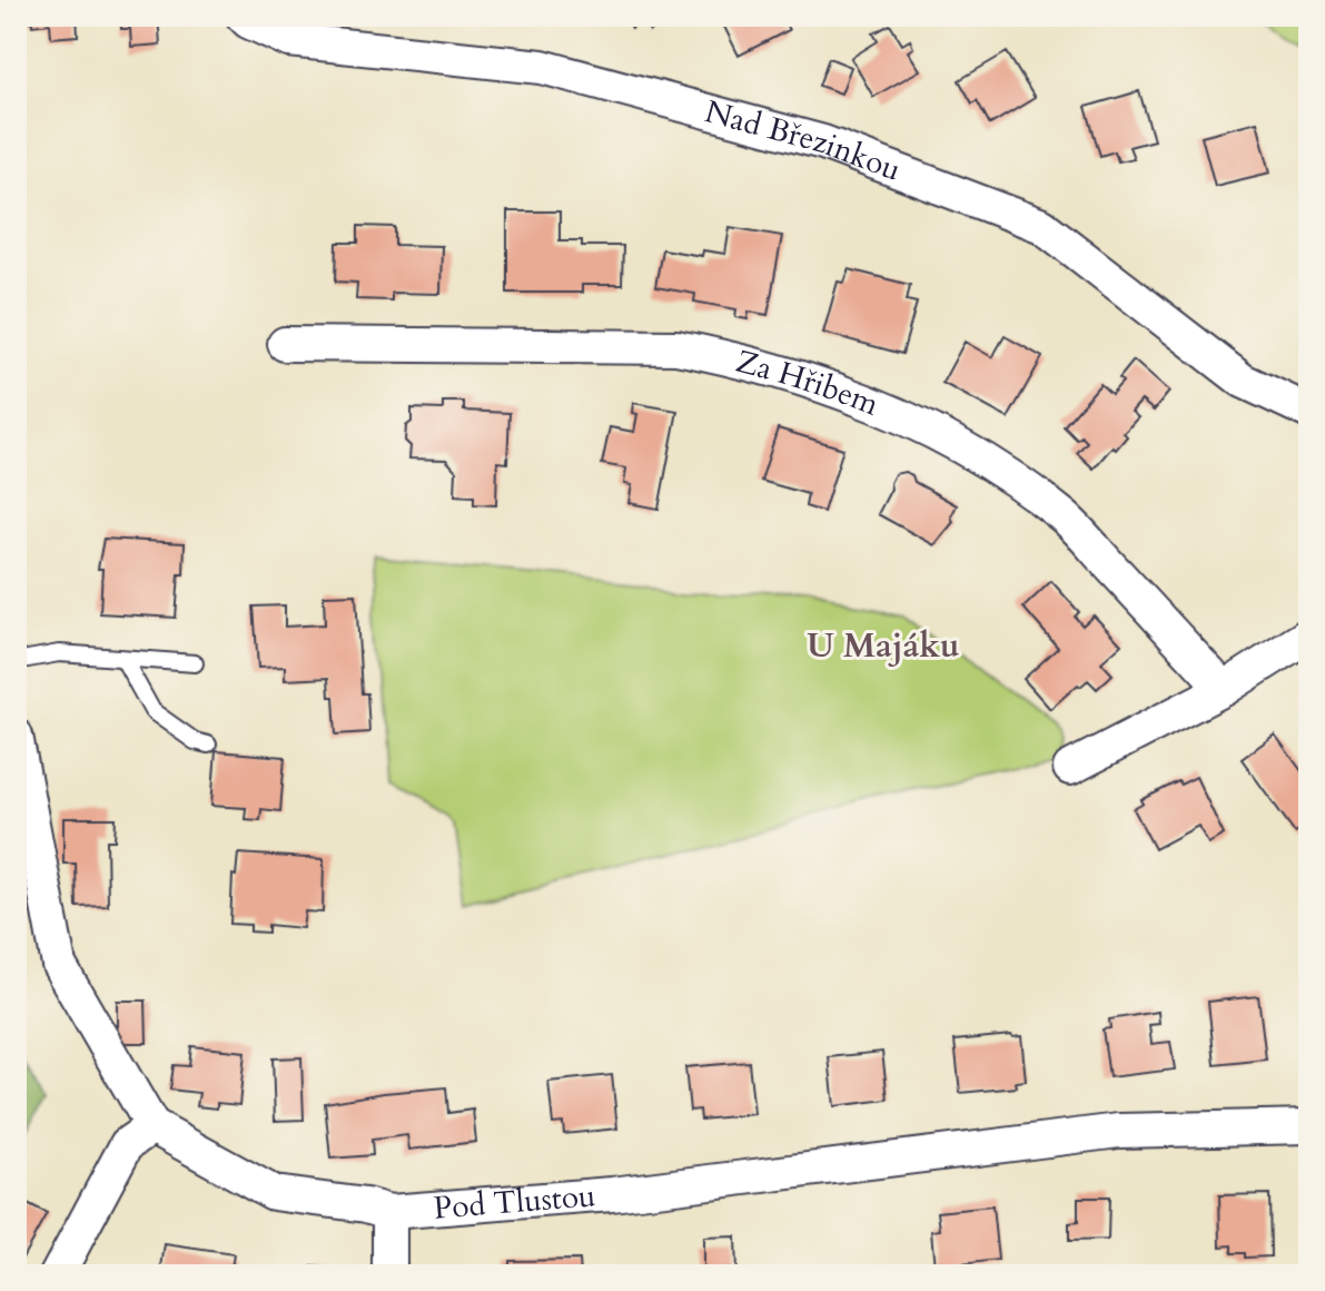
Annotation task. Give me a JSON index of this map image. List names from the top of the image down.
{
  "streets": {
    "street": ["Nad Březinkou", "Za Hřibem", "Pod Tlustou"]
  },
  "districts": ["U Majáku"]
}
